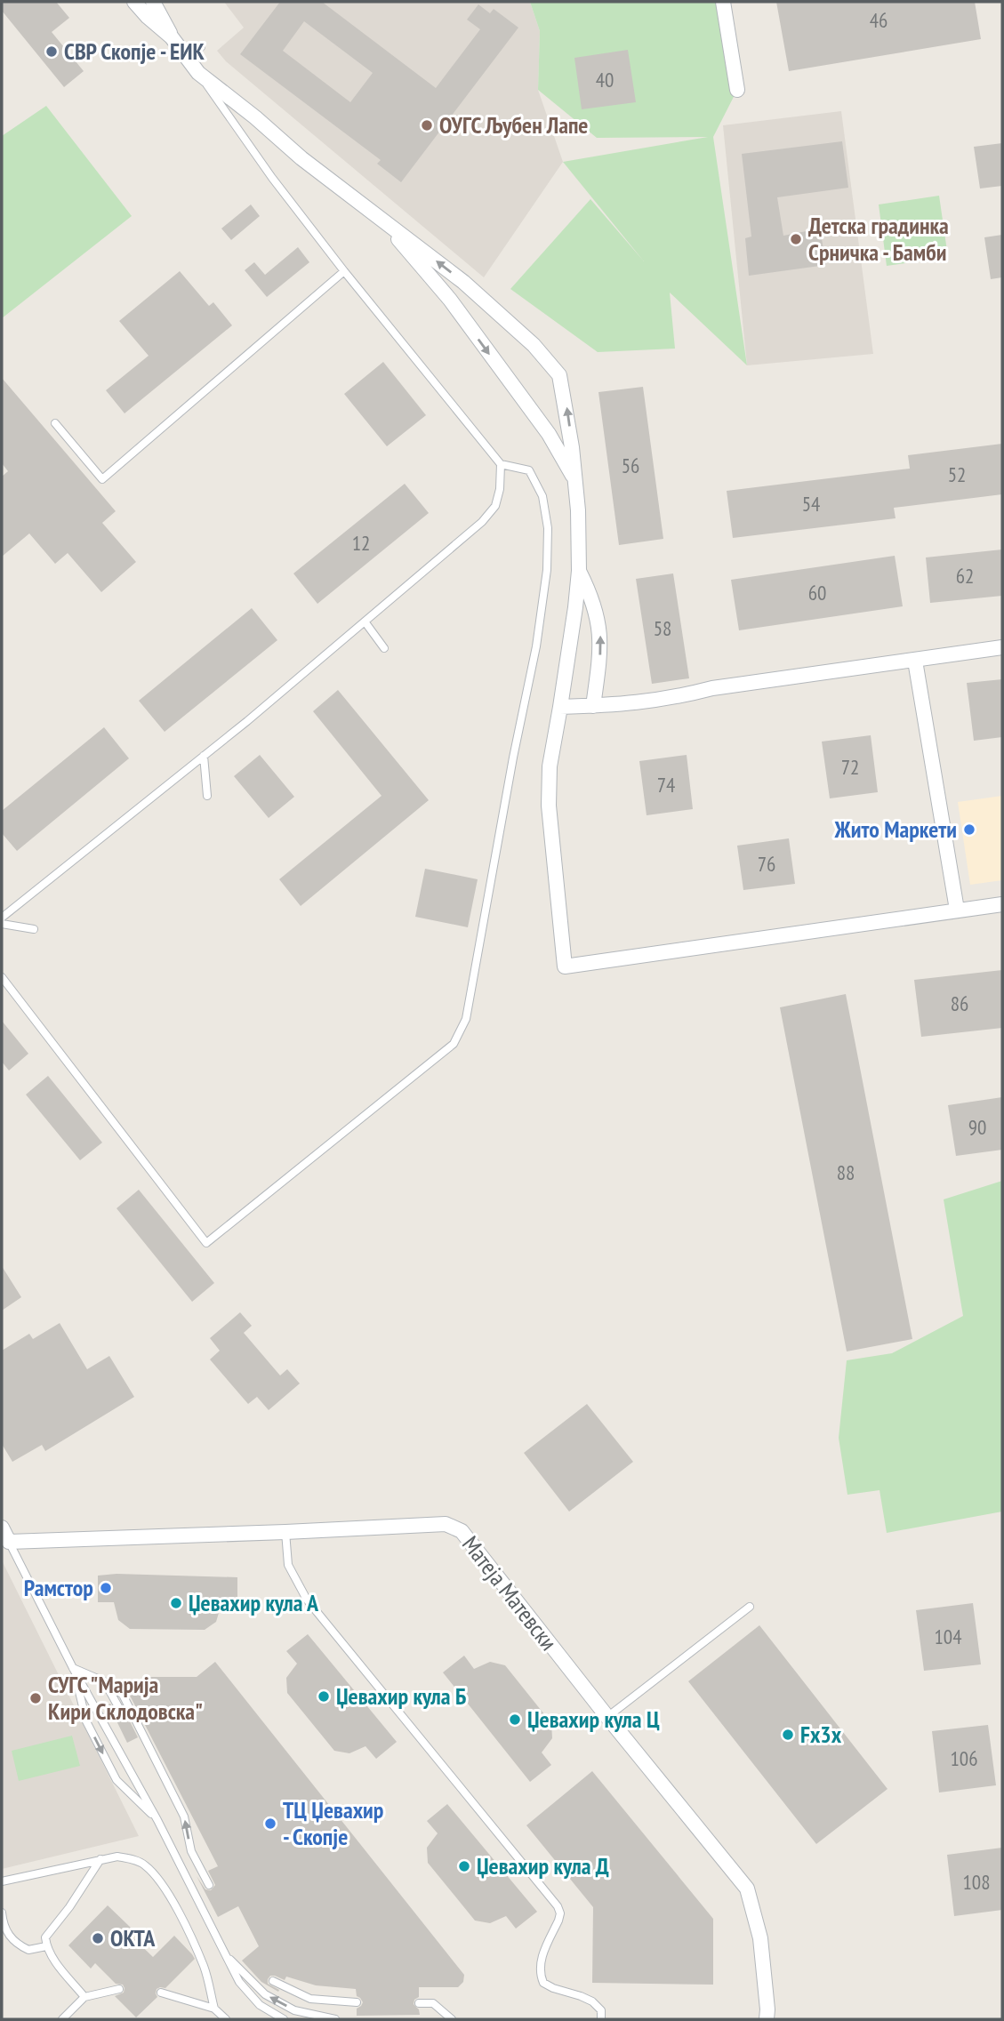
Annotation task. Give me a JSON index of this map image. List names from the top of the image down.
{
  "streets": {
    "street": ["Матеја Матевски"]
  },
  "places": [
    "СВР Скопје - ЕИК",
    "ОУГС Љубен Лапе",
    "Детска градинка Срничка - Бамби",
    "Жито Маркети",
    "Рамстор",
    "Џевахир кула А",
    "Џевахир кула Б",
    "СУГС \"Марија Кири Склодовска\"",
    "Џевахир кула Ц",
    "Fx3x",
    "ТЦ Џевахир - Скопје",
    "Џевахир кула Д",
    "ОКТА"
  ],
  "house_numbers": [
    "46",
    "40",
    "56",
    "52",
    "54",
    "12",
    "62",
    "60",
    "58",
    "72",
    "74",
    "76",
    "86",
    "90",
    "88",
    "104",
    "106",
    "108"
  ]
}
